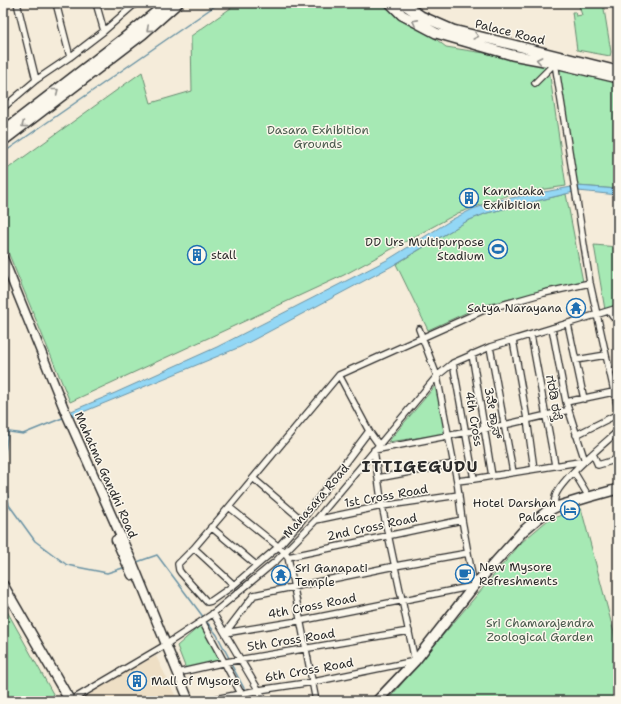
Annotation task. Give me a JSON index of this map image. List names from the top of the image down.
{
  "streets": {
    "main road": ["Palace Road", "Mahatma Gandhi Road"],
    "street": [
      "ಗರಡಿ ರಸ್ತೆ",
      "3ನೆೇ ಕ್ರಾಸ್",
      "4th Cross",
      "1st Cross Road",
      "Manasara Road",
      "2nd Cross Road",
      "4th Cross Road",
      "5th Cross Road",
      "6th Cross Road"
    ]
  },
  "crossings": [
    ["ಗರಡಿ ರಸ್ತೆ", "Manasara Road"],
    ["3ನೆೇ ಕ್ರಾಸ್", "Manasara Road"],
    ["4th Cross", "Manasara Road"],
    ["Mahatma Gandhi Road", "Manasara Road"],
    ["Mahatma Gandhi Road", "5th Cross Road"],
    ["1st Cross Road", "Manasara Road"],
    ["Manasara Road", "2nd Cross Road"]
  ],
  "districts": ["ITTIGEGUDU"],
  "parks": ["Dasara Exhibition Grounds", "Sri Chamarajendra Zoological Garden"],
  "places": {
    "building": ["Karnataka Exhibition", "stall", "Mall of Mysore"],
    "sports": ["DD Urs Multipurpose Stadium"],
    "temple": ["Satya Narayana", "Sri Ganapati Temple"],
    "hotel": ["Hotel Darshan Palace"],
    "cafe": ["New Mysore Refreshments"]
  }
}
